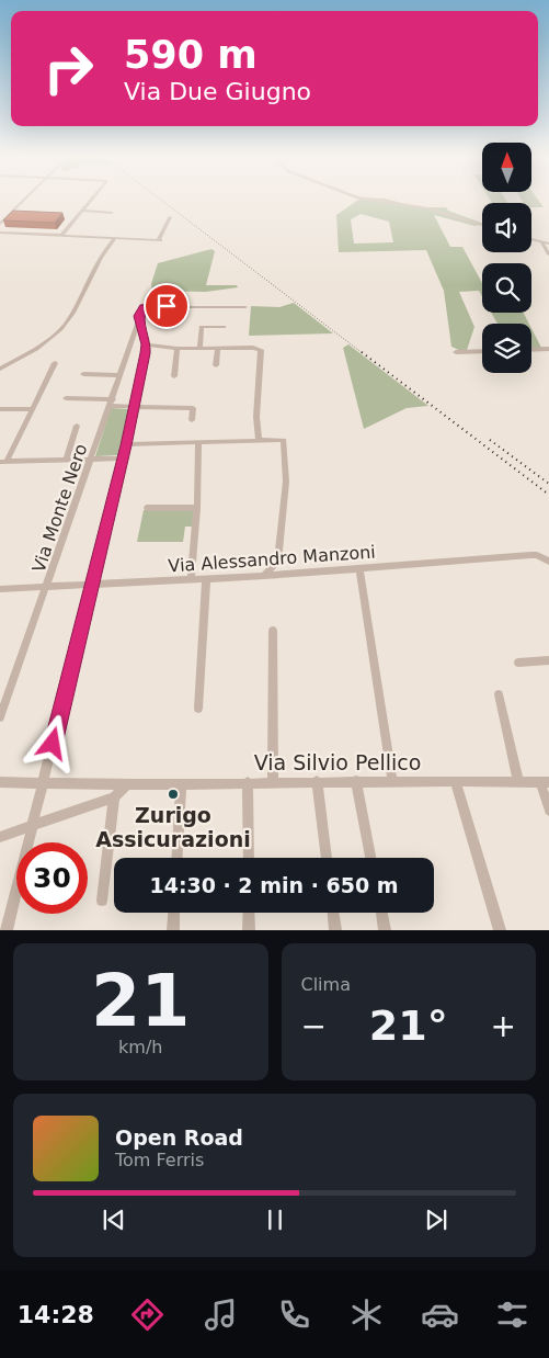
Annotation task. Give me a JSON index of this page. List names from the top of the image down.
{
  "streets": {
    "street": ["Via Monte Nero", "Via Alessandro Manzoni", "Via Silvio Pellico"]
  },
  "crossings": [
    ["Via Monte Nero", "Via Alessandro Manzoni"]
  ],
  "places": ["Zurigo Assicurazioni"],
  "north": "top",
  "page": {
    "turn": ["590 m", "Via Due Giugno"],
    "limit": "30",
    "trip": "14:30 · 2 min · 650 m",
    "tile": [
      ["21", "km/h"],
      "Clima"
    ],
    "heat": ["−", "21°", "+"],
    "song": ["Open Road", "Tom Ferris"],
    "tabs": "14:28"
  }
}
